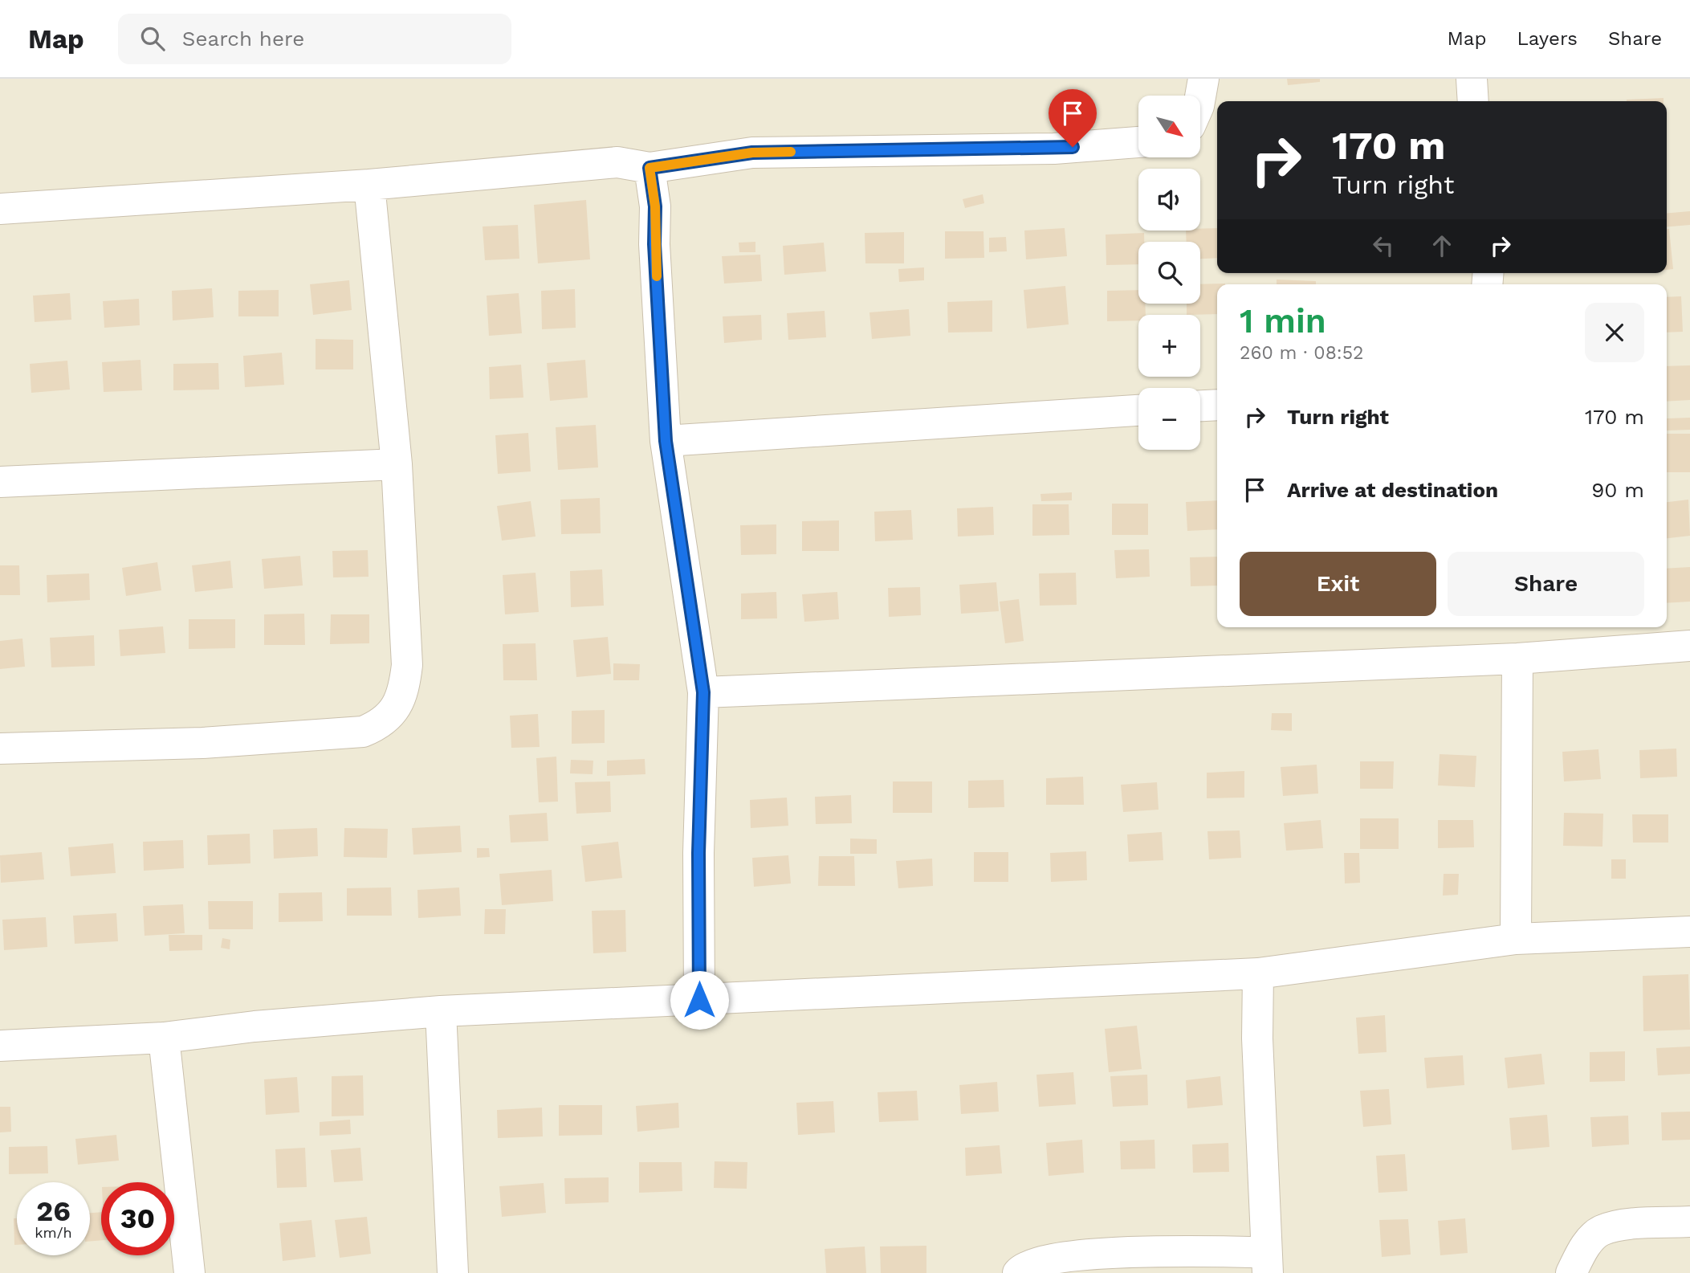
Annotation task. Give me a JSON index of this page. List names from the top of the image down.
{
  "north": "bottom right",
  "page": {
    "header": "Map",
    "search": "Search here",
    "nav": ["Map", "Layers", "Share"],
    "map_buttons": ["+", "−"],
    "turn": ["170 m", "Turn right"],
    "heading": ["1 min", "260 m · 08:52"],
    "list": [
      {
        "name": "Turn right",
        "value": "170 m"
      },
      {
        "name": "Arrive at destination",
        "value": "90 m"
      }
    ],
    "buttons": ["Exit", "Share"],
    "speed": "26 km/h",
    "limit": "30"
  }
}
